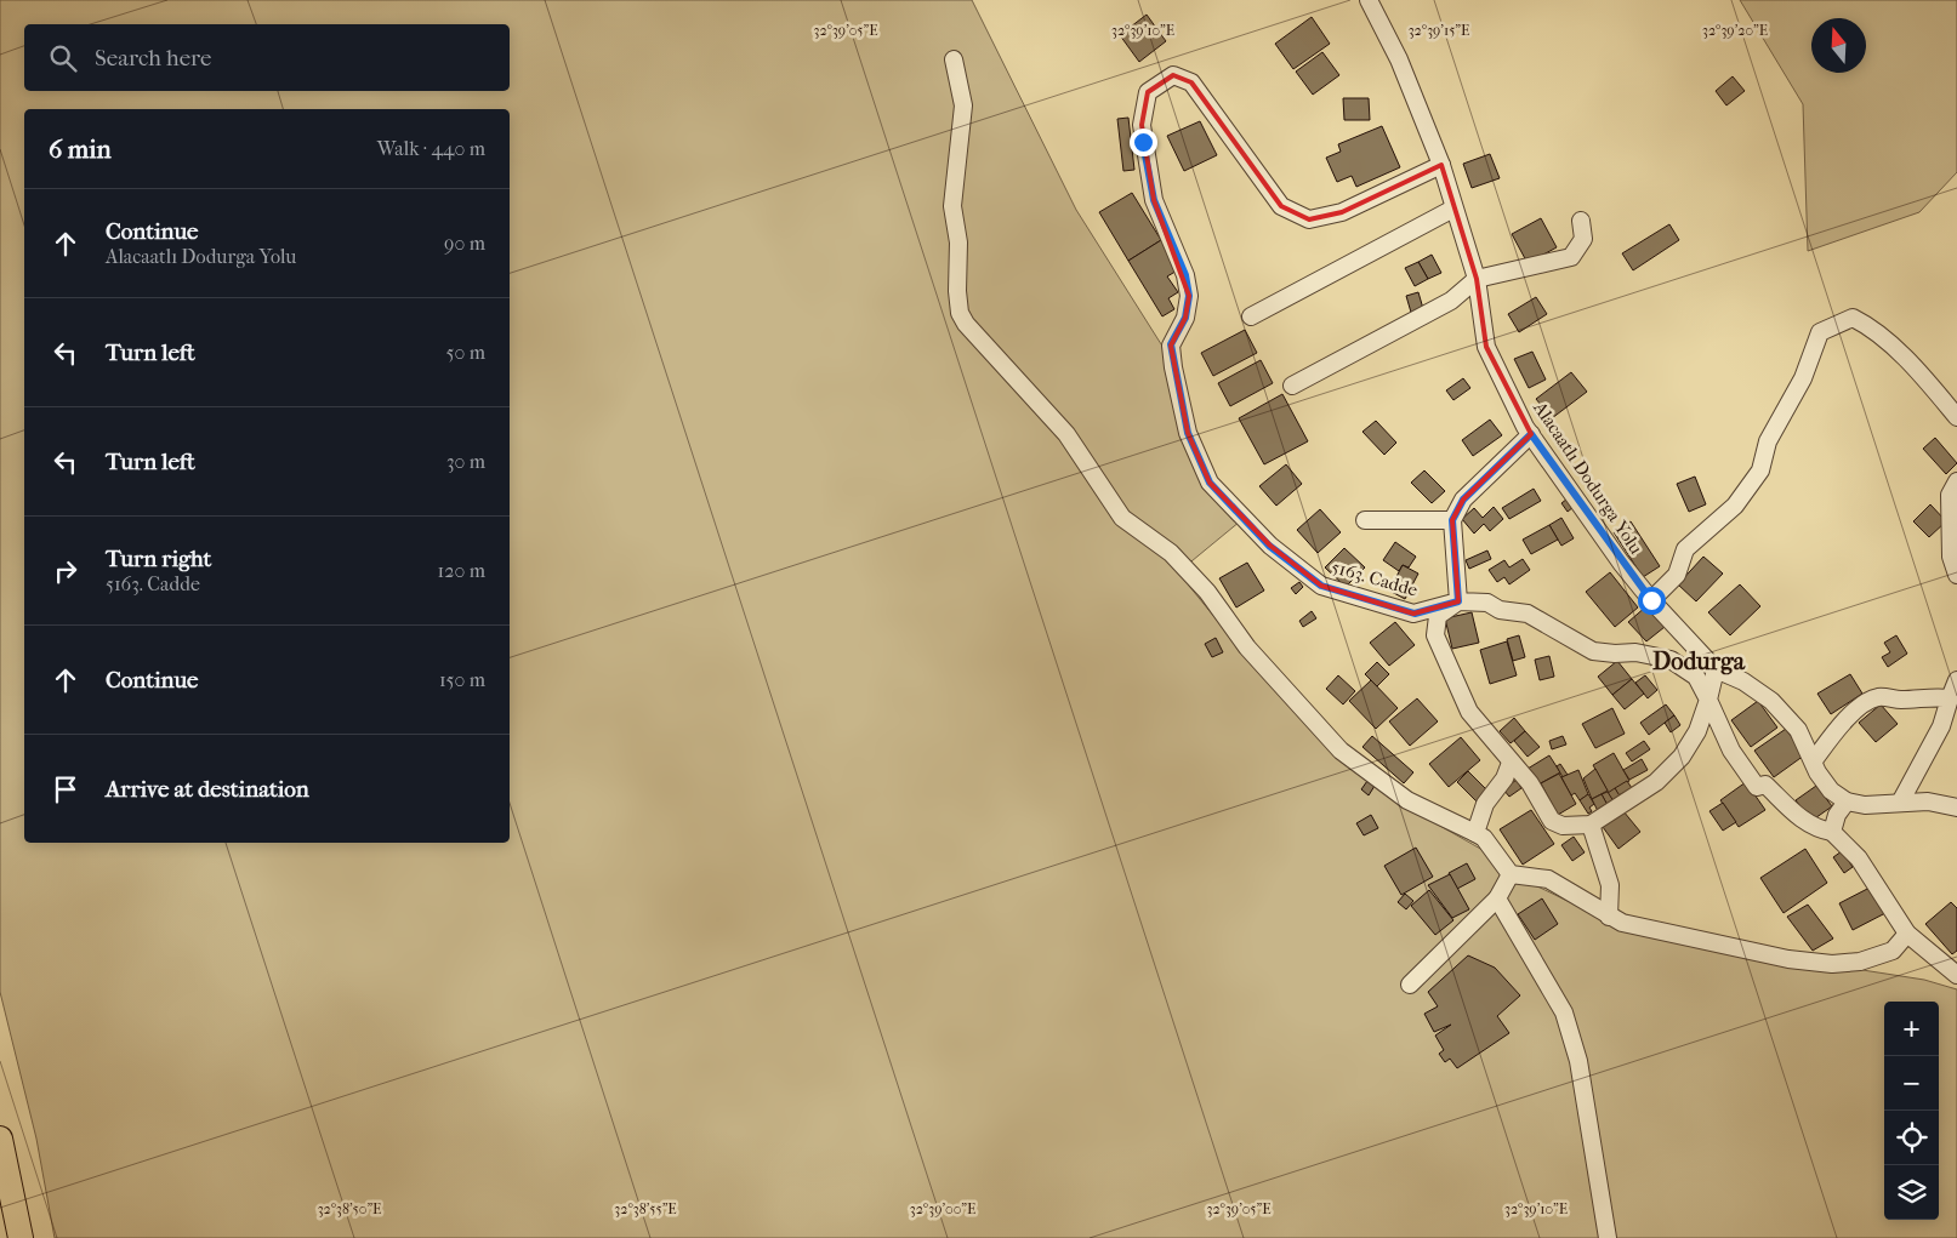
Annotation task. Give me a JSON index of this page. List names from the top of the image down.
{
  "streets": {
    "street": ["Alacaatlı Dodurga Yolu", "5163. Cadde"]
  },
  "crossings": [
    ["Alacaatlı Dodurga Yolu", "5163. Cadde"]
  ],
  "districts": ["Dodurga"],
  "north": "top",
  "page": {
    "search": "Search here",
    "heading": ["6 min", "Walk · 440 m"],
    "list": [
      ["Continue", "Alacaatlı Dodurga Yolu", "90 m"],
      ["Turn left", "50 m"],
      ["Turn left", "30 m"],
      ["Turn right", "5163. Cadde", "120 m"],
      ["Continue", "150 m"],
      "Arrive at destination"
    ],
    "map_buttons": ["+", "−"]
  },
  "coordinates": [
    "32°39'05\"E",
    "32°39'10\"E",
    "32°39'15\"E",
    "32°39'20\"E",
    "32°38'50\"E",
    "32°38'55\"E",
    "32°39'00\"E"
  ]
}
